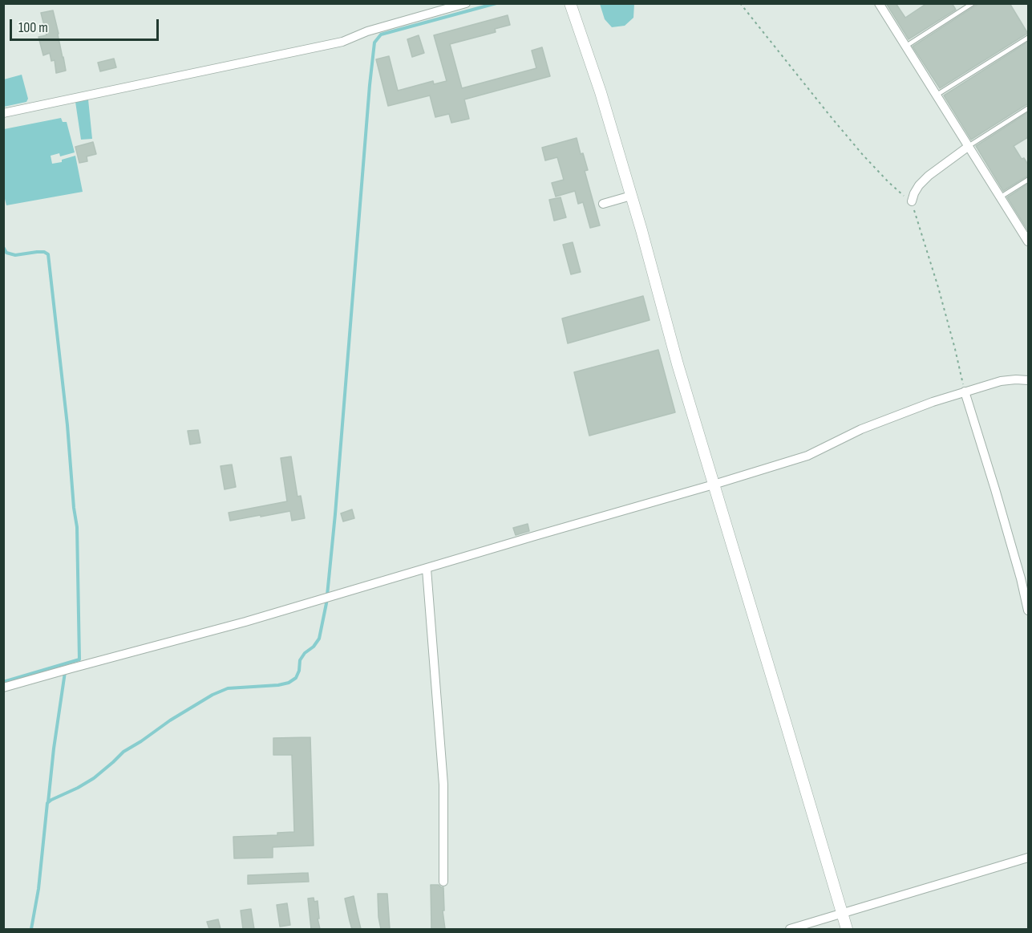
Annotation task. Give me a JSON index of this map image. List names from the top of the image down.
{
  "scale_bar": "100 m"
}
